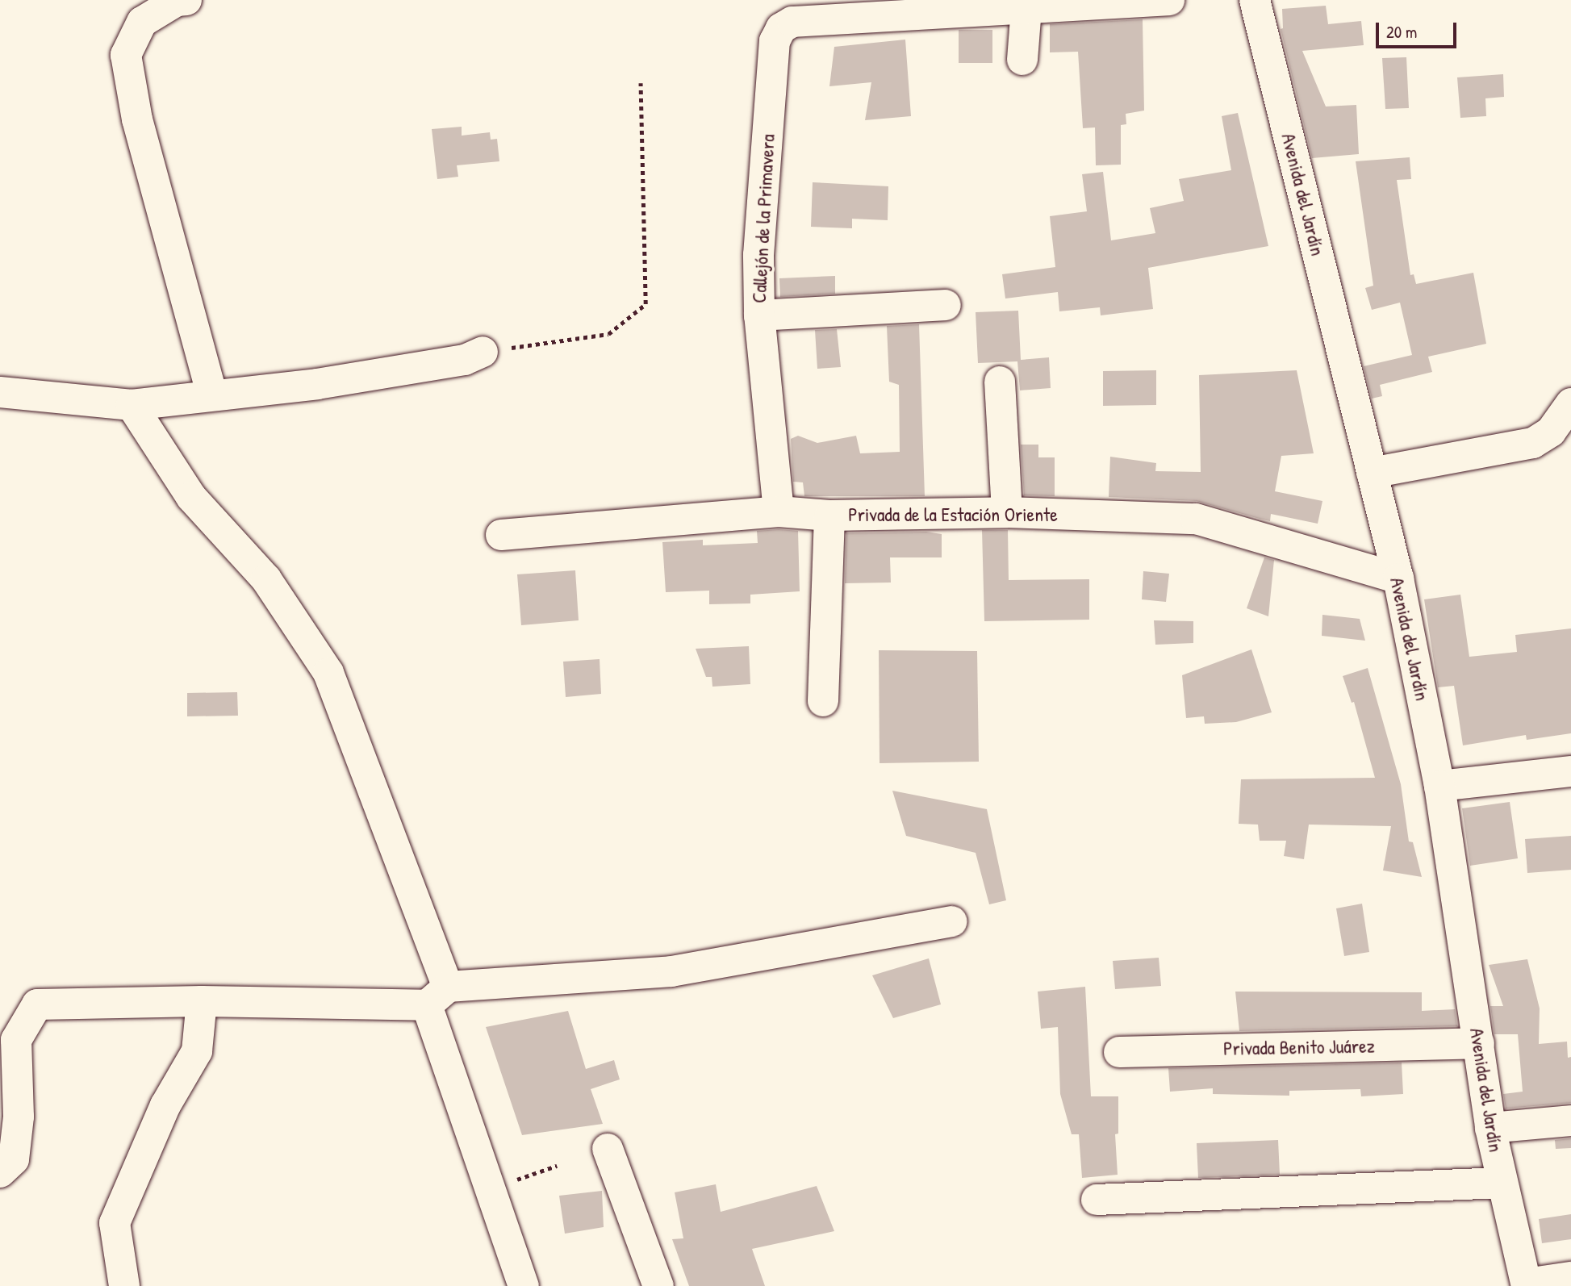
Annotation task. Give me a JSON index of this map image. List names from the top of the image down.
{
  "streets": {
    "street": [
      "Avenida del Jardín",
      "Callejón de la Primavera",
      "Privada de la Estación Oriente",
      "Privada Benito Juárez"
    ]
  },
  "crossings": [
    ["Avenida del Jardín", "Privada de la Estación Oriente"],
    ["Avenida del Jardín", "Privada Benito Juárez"],
    ["Callejón de la Primavera", "Privada de la Estación Oriente"]
  ],
  "scale_bar": "20 m"
}
